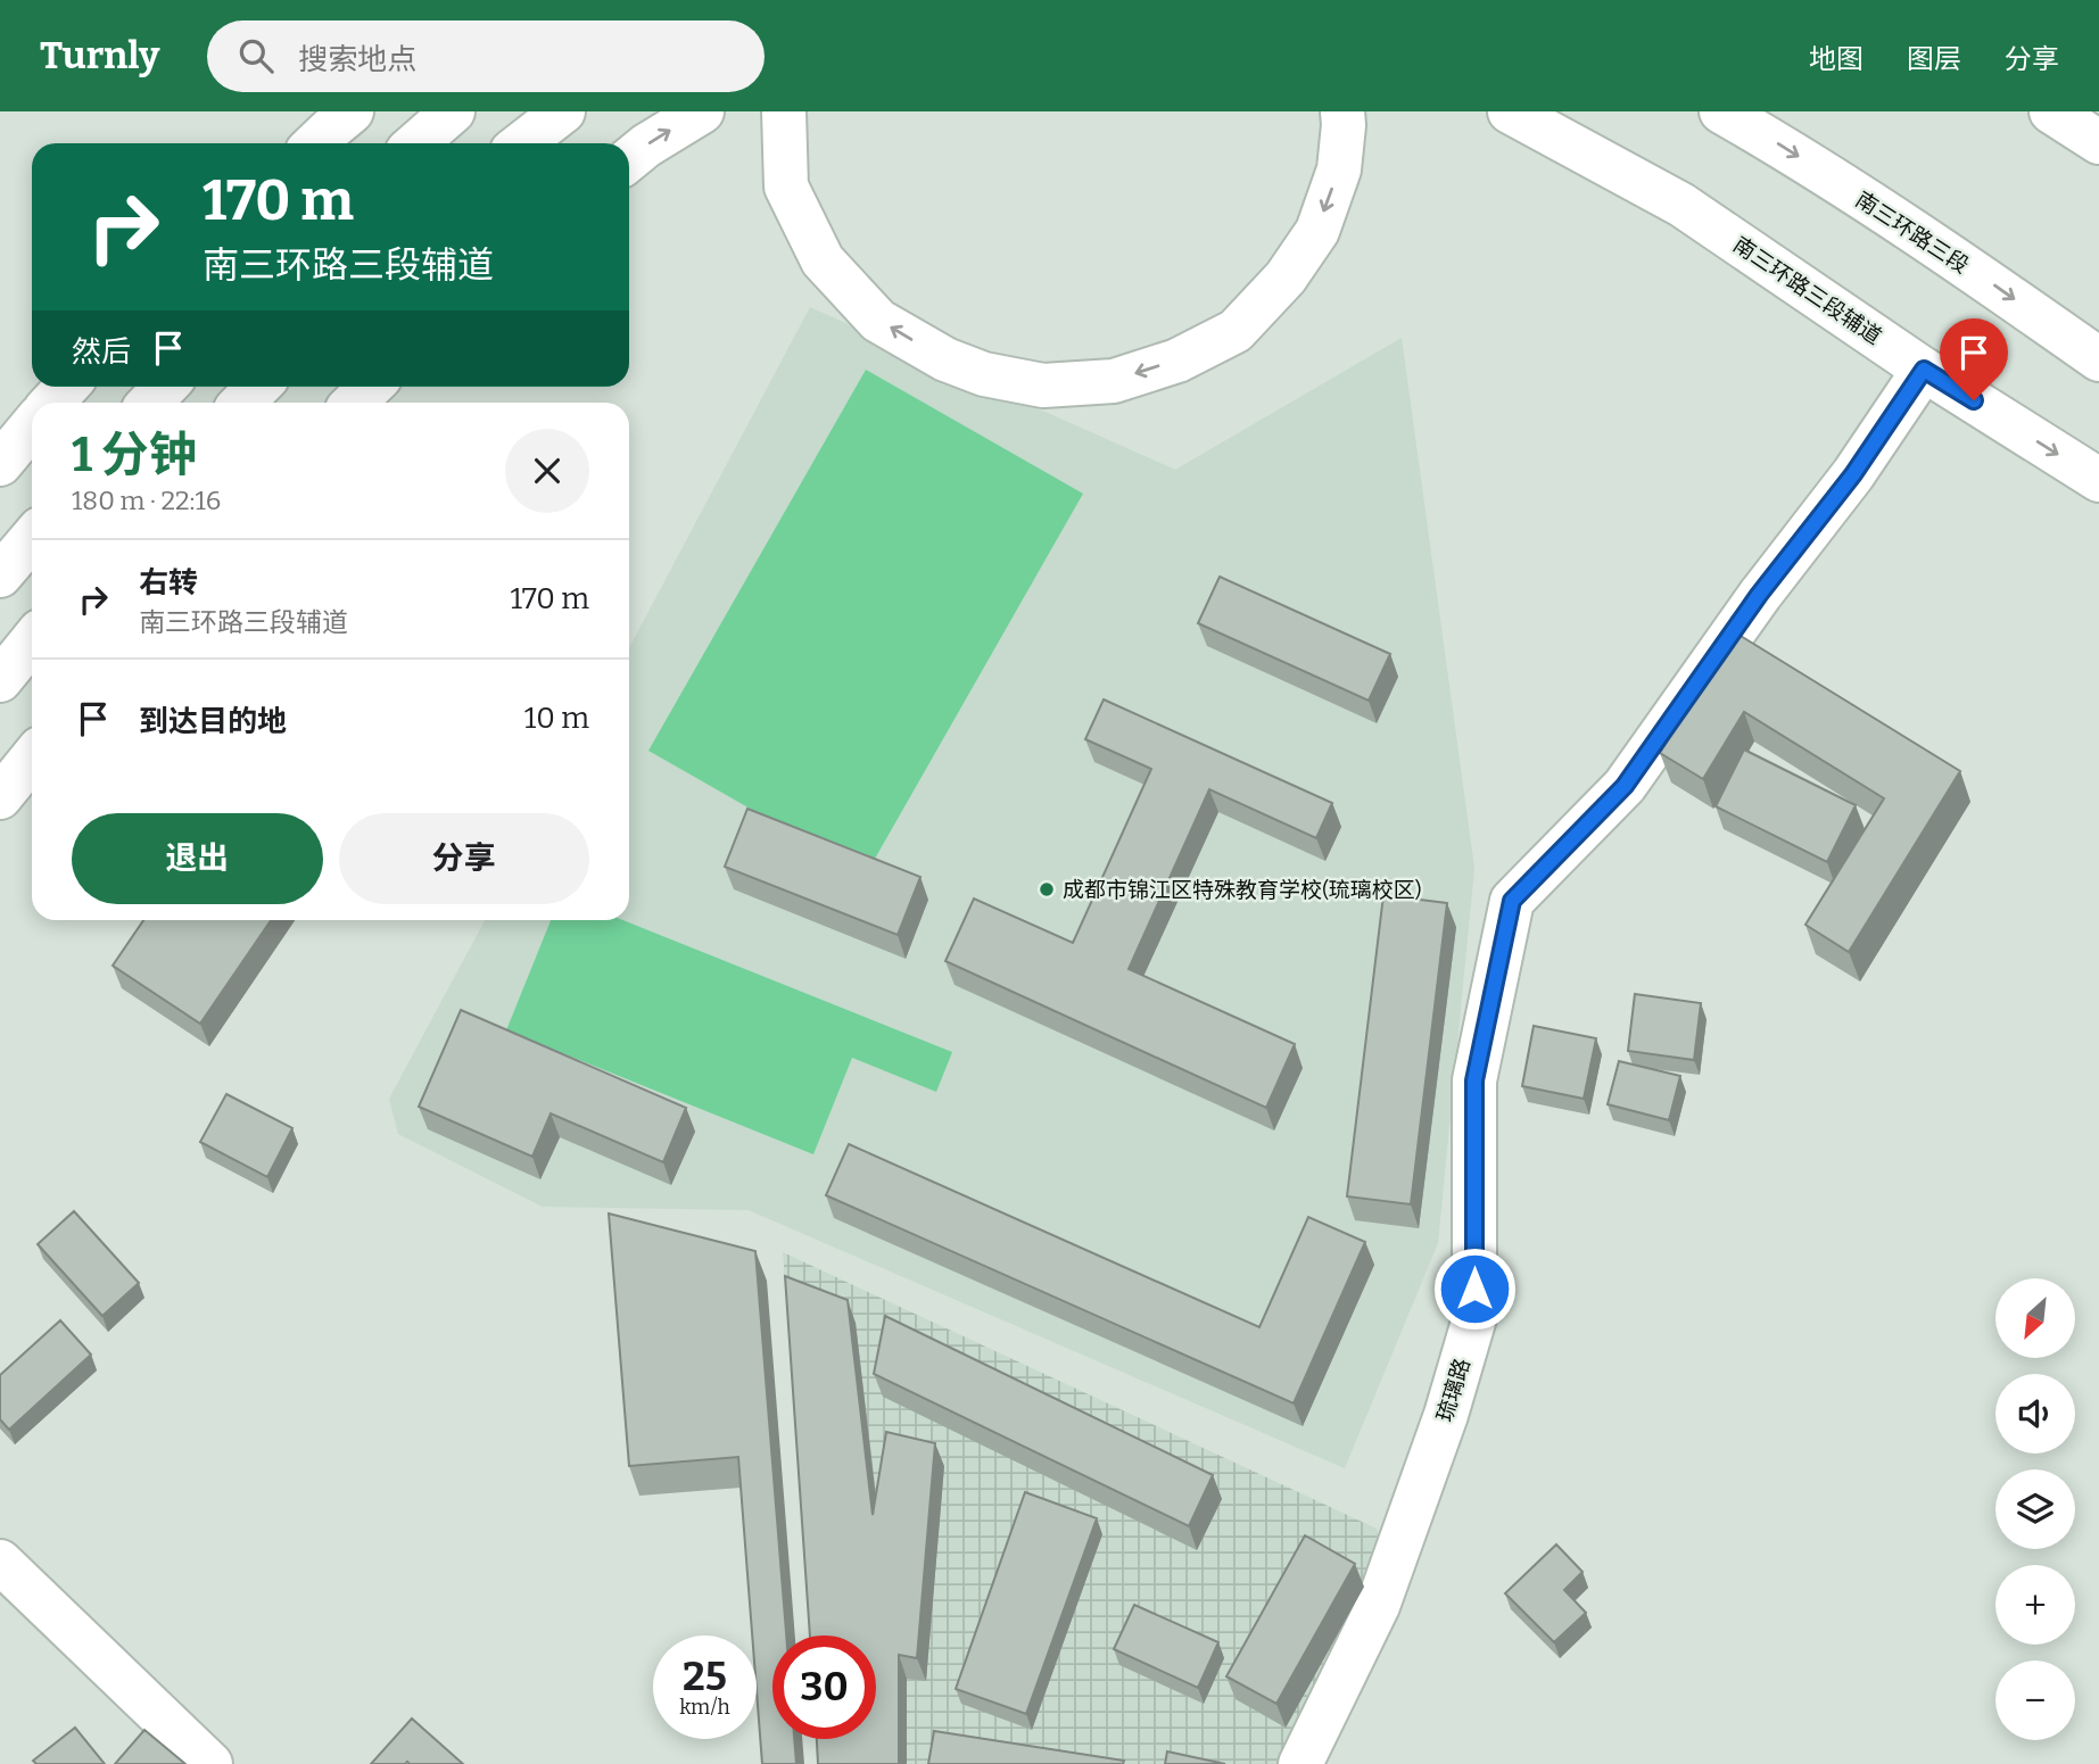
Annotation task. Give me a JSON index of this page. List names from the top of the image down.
{
  "streets": {
    "main road": ["南三环路三段", "南三环路三段辅道", "琉璃路"]
  },
  "crossings": [
    ["南三环路三段辅道", "琉璃路"]
  ],
  "one_way": ["南三环路三段"],
  "places": ["成都市锦江区特殊教育学校(琉璃校区)"],
  "north": "bottom left",
  "page": {
    "header": "Turnly",
    "search": "搜索地点",
    "nav": ["地图", "图层", "分享"],
    "turn": ["170 m", "南三环路三段辅道"],
    "then": "然后",
    "heading": ["1 分钟", "180 m · 22:16"],
    "list": [
      {
        "name": "右转",
        "note": "南三环路三段辅道",
        "value": "170 m"
      },
      {
        "name": "到达目的地",
        "value": "10 m"
      }
    ],
    "buttons": ["退出", "分享"],
    "map_buttons": ["+", "−"],
    "speed": "25 km/h",
    "limit": "30"
  }
}
